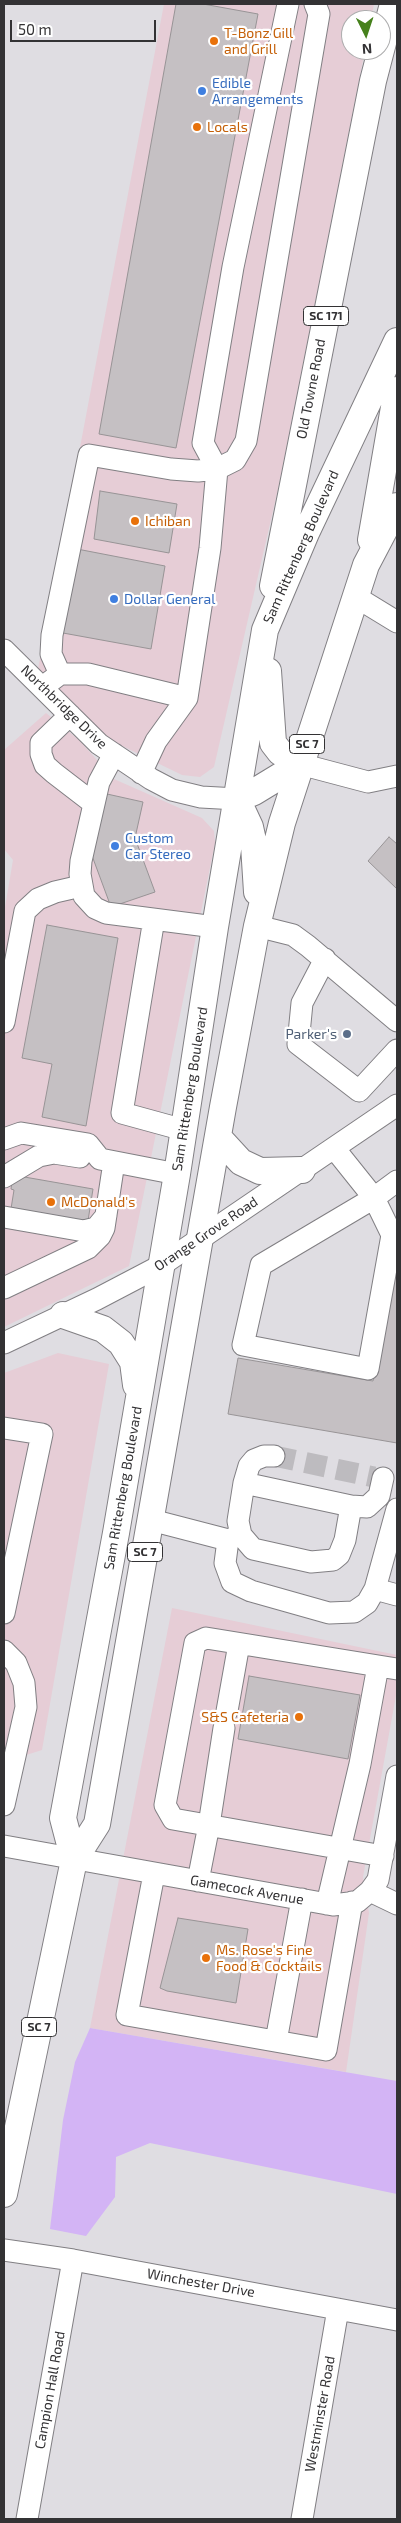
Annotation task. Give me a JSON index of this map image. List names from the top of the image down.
{
  "streets": {
    "main road": [
      "SC 171",
      "Old Towne Road",
      "Sam Rittenberg Boulevard",
      "SC 7"
    ],
    "street": [
      "Northbridge Drive",
      "Orange Grove Road",
      "Gamecock Avenue",
      "Winchester Drive",
      "Campion Hall Road",
      "Westminster Road"
    ]
  },
  "crossings": [
    ["Old Towne Road", "Sam Rittenberg Boulevard"],
    ["Sam Rittenberg Boulevard", "Northbridge Drive"],
    ["Sam Rittenberg Boulevard", "Orange Grove Road"],
    ["Sam Rittenberg Boulevard", "Gamecock Avenue"],
    ["Winchester Drive", "Campion Hall Road"],
    ["Winchester Drive", "Westminster Road"]
  ],
  "places": [
    "T-Bonz Gill and Grill",
    "Edible Arrangements",
    "Locals",
    "Ichiban",
    "Dollar General",
    "Custom Car Stereo",
    "Parker's",
    "McDonald's",
    "S&S Cafeteria",
    "Ms. Rose's Fine Food & Cocktails"
  ],
  "scale_bar": "50 m",
  "north": "bottom"
}
